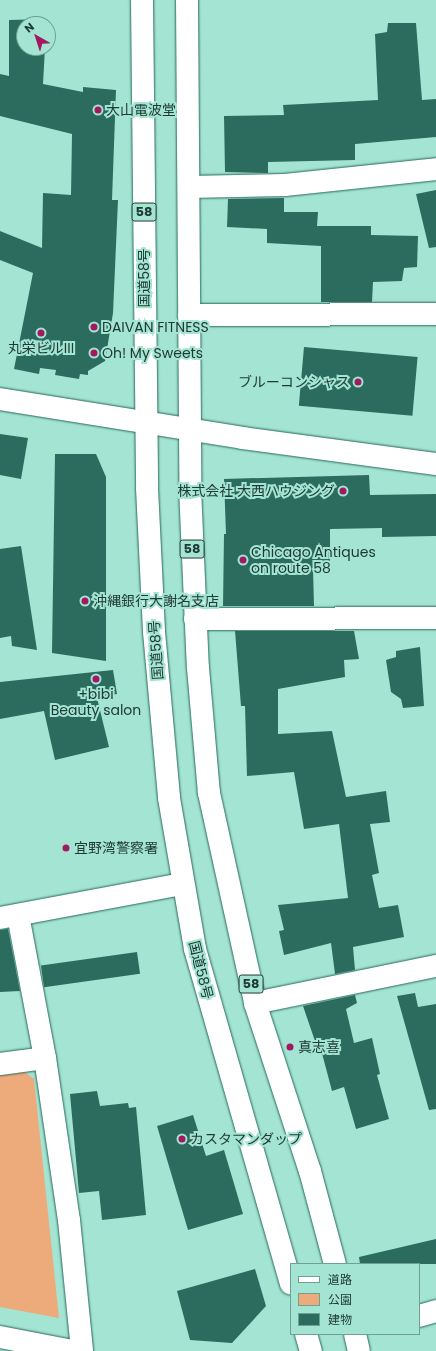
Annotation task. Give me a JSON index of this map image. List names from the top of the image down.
{
  "streets": {
    "main road": ["58", "国道58号"]
  },
  "places": [
    "大山電波堂",
    "DAIVAN FITNESS",
    "丸栄ビルIII",
    "Oh! My Sweets",
    "ブルーコンシャス",
    "株式会社 大西ハウジング",
    "Chicago Antiques on route 58",
    "沖縄銀行大謝名支店",
    "+bibi Beauty salon",
    "宜野湾警察署",
    "真志喜",
    "カスタマンダップ"
  ],
  "legend": ["道路", "公園", "建物"],
  "north": "top left"
}
